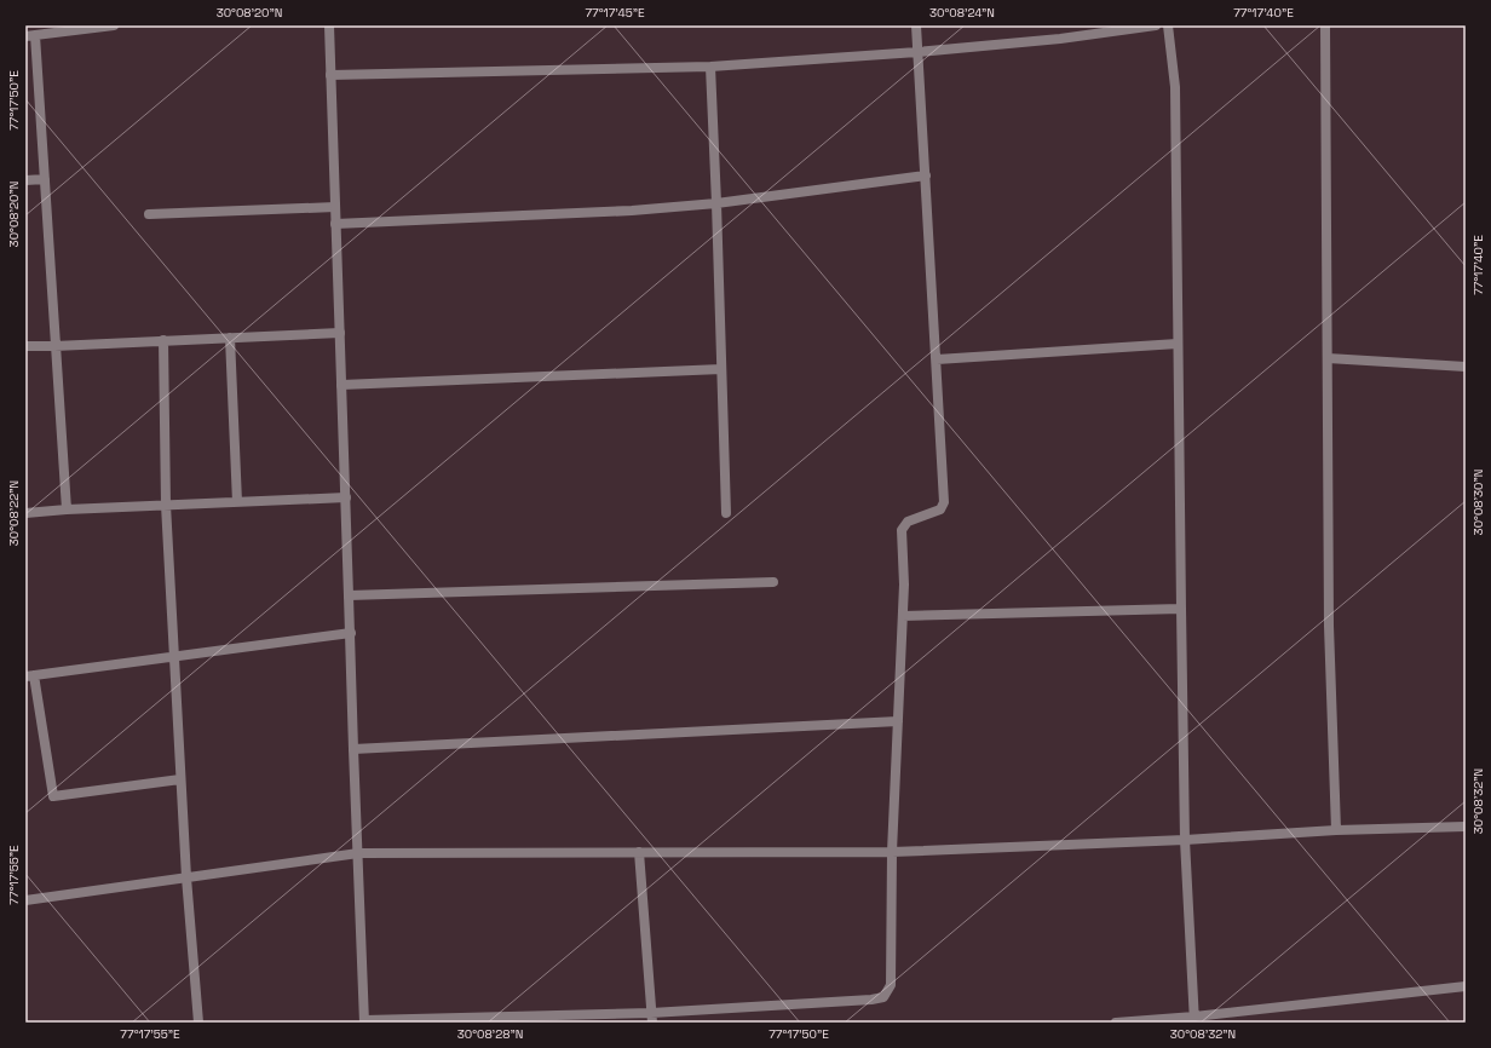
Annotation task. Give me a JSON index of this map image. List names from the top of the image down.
{
  "coordinates": [
    "30°08'20\"N",
    "77°17'45\"E",
    "30°08'24\"N",
    "77°17'40\"E",
    "77°17'50\"E",
    "30°08'30\"N",
    "30°08'22\"N",
    "30°08'32\"N",
    "77°17'55\"E",
    "30°08'28\"N"
  ]
}
